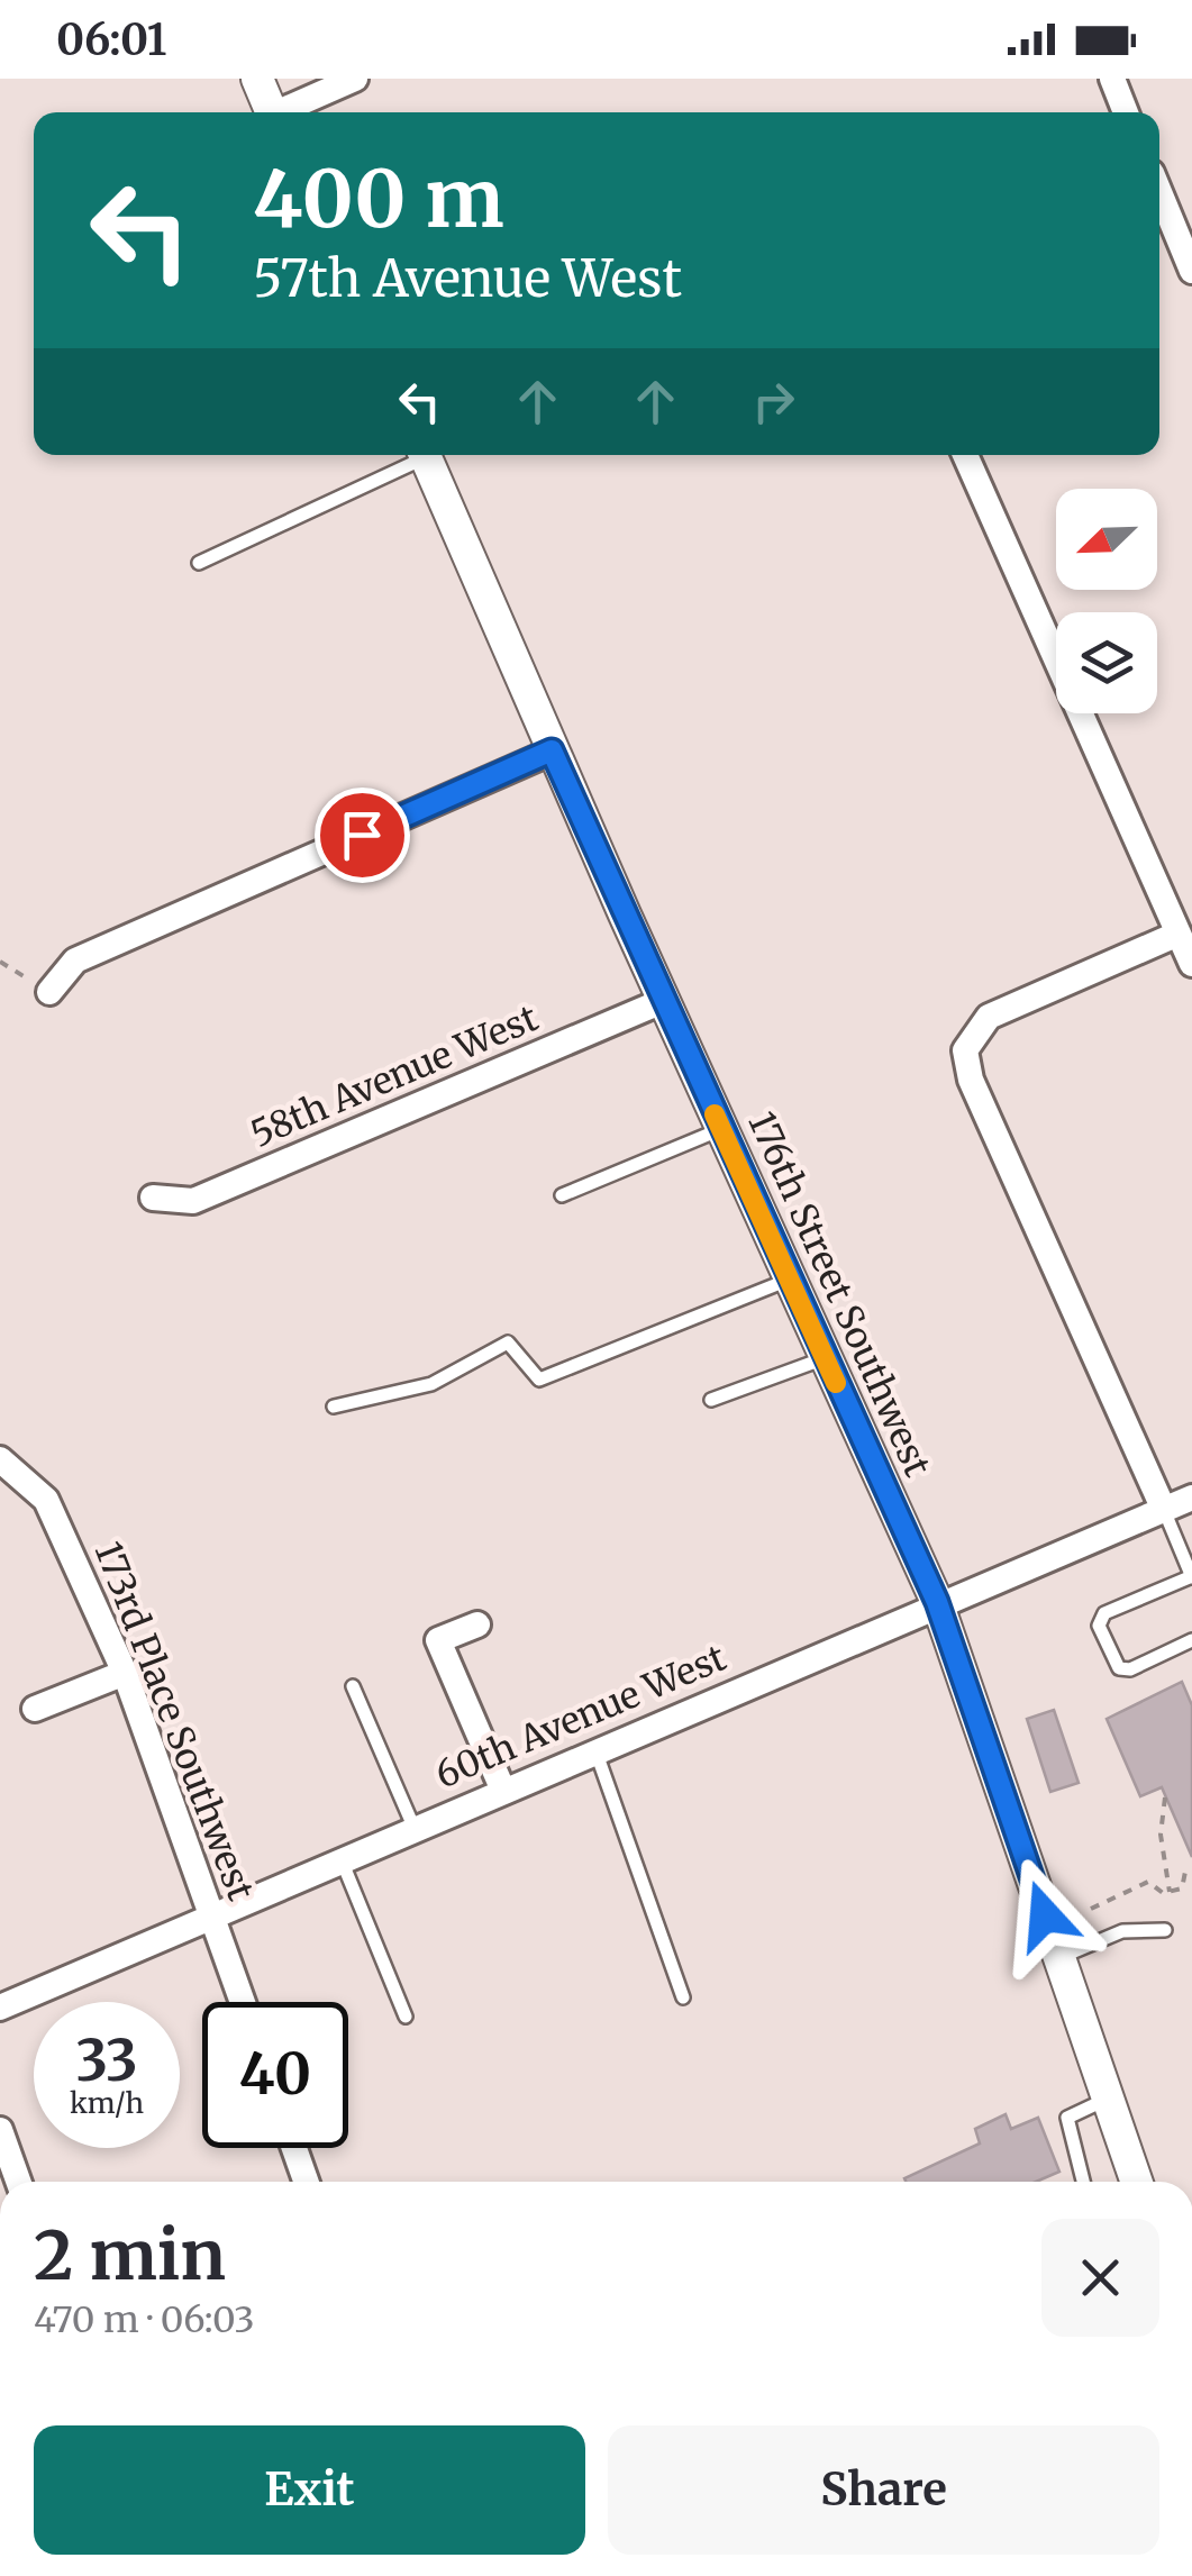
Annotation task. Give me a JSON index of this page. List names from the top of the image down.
{
  "streets": {
    "street": [
      "58th Avenue West",
      "176th Street Southwest",
      "60th Avenue West",
      "173rd Place Southwest"
    ]
  },
  "crossings": [
    ["58th Avenue West", "176th Street Southwest"],
    ["176th Street Southwest", "60th Avenue West"],
    ["60th Avenue West", "173rd Place Southwest"]
  ],
  "north": "bottom left",
  "page": {
    "status": "06:01",
    "turn": ["400 m", "57th Avenue West"],
    "speed": "33 km/h",
    "limit": "40",
    "heading": ["2 min", "470 m · 06:03"],
    "buttons": ["Exit", "Share"]
  }
}
